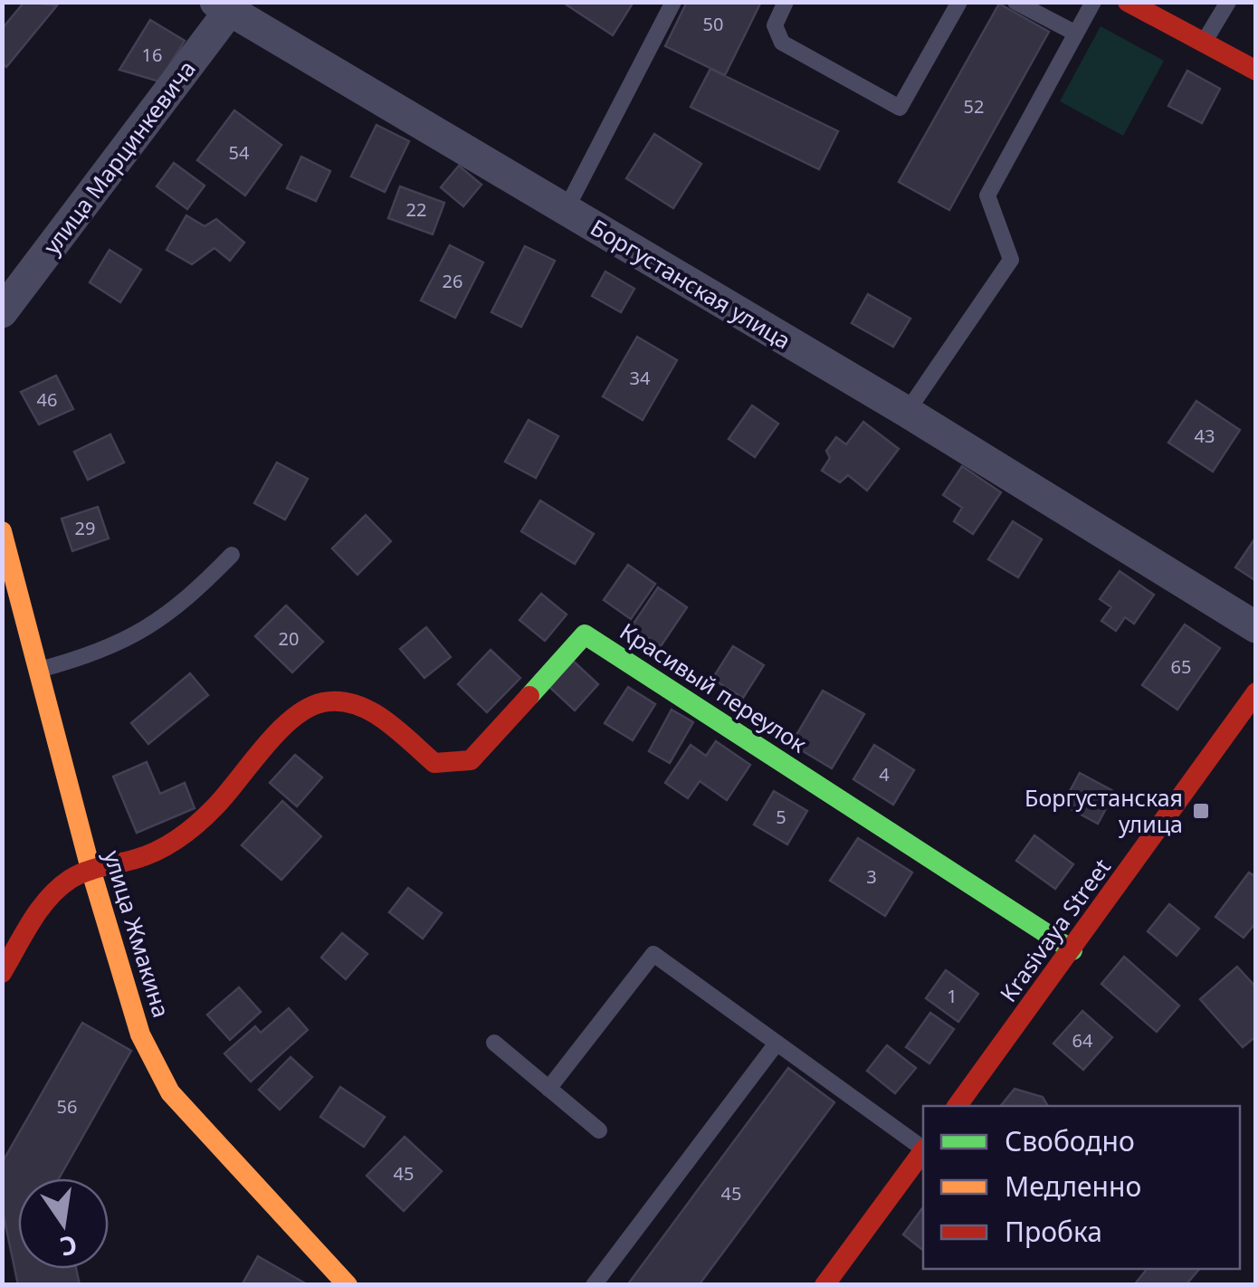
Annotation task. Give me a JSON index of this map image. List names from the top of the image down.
{
  "streets": {
    "street": [
      "улица Марцинкевича",
      "Боргустанская улица",
      "Красивый переулок",
      "Krasivaya Street",
      "улица Жмакина"
    ]
  },
  "crossings": [
    ["улица Марцинкевича", "Боргустанская улица"],
    ["Красивый переулок", "Krasivaya Street"],
    ["Красивый переулок", "улица Жмакина"]
  ],
  "places": {
    "transit": ["Боргустанская улица"]
  },
  "house_numbers": [
    "50",
    "16",
    "52",
    "54",
    "22",
    "26",
    "34",
    "46",
    "43",
    "29",
    "20",
    "65",
    "4",
    "5",
    "3",
    "1",
    "64",
    "56",
    "45",
    "45"
  ],
  "legend": ["Свободно", "Медленно", "Пробка"],
  "north": "bottom"
}
